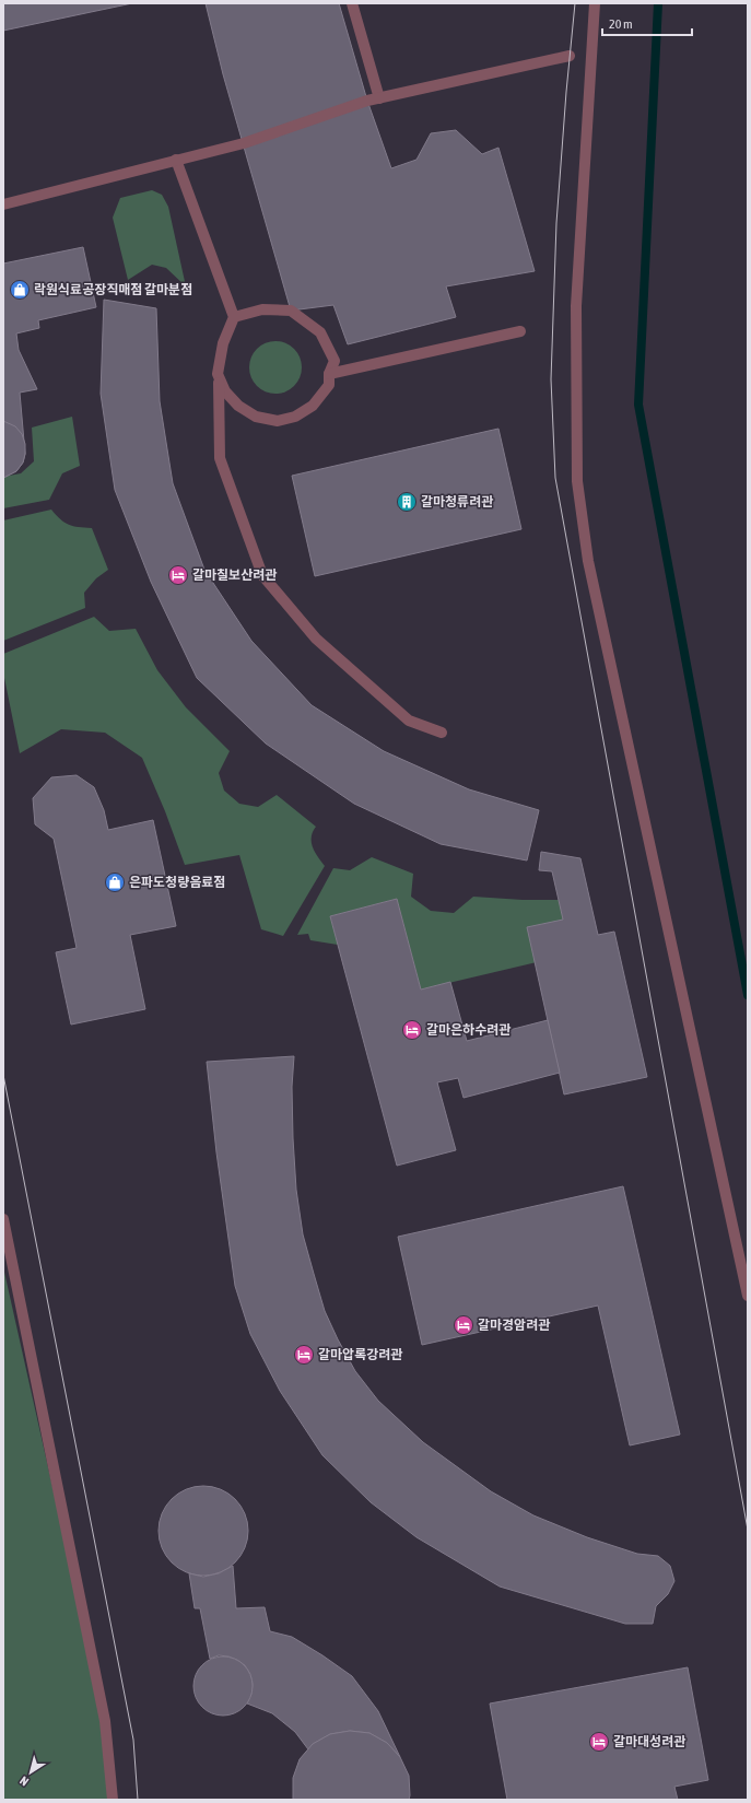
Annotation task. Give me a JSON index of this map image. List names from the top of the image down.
{
  "places": {
    "shop": ["락원식료공장직매점 갈마분점", "은파도청량음료점"],
    "building": ["갈마청류려관"],
    "hotel": [
      "갈마칠보산려관",
      "갈마은하수려관",
      "갈마경암려관",
      "갈마압록강려관",
      "갈마대성려관"
    ]
  },
  "scale_bar": "20 m",
  "north": "bottom left"
}
